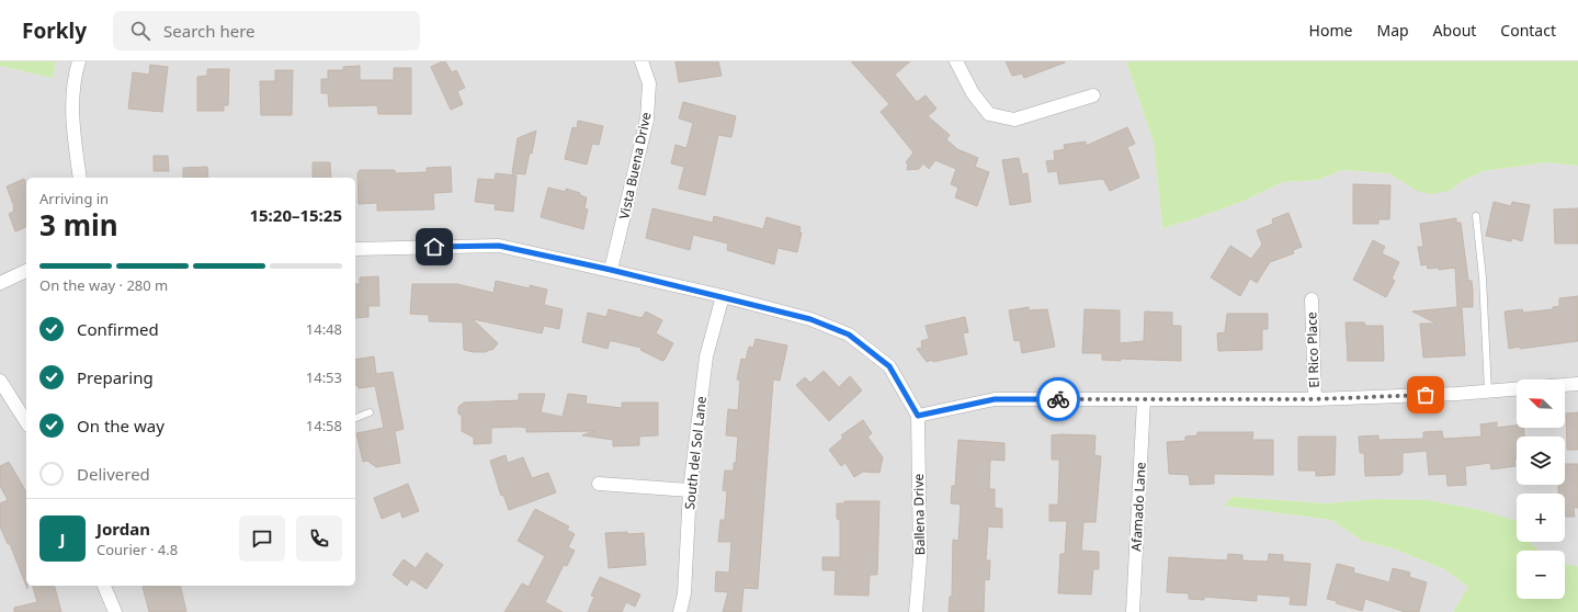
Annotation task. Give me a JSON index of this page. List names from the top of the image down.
{
  "streets": {
    "street": [
      "Vista Buena Drive",
      "El Rico Place",
      "South del Sol Lane",
      "Afamado Lane",
      "Ballena Drive"
    ]
  },
  "north": "top left",
  "page": {
    "header": "Forkly",
    "search": "Search here",
    "nav": [
      "Home",
      "Map",
      "About",
      "Contact"
    ],
    "heading": ["3 min", "Arriving in", "15:20–15:25"],
    "panel": ["Jordan", "Courier · 4.8"],
    "bar": "On the way · 280 m",
    "list": [
      ["Confirmed", "14:48"],
      ["Preparing", "14:53"],
      ["On the way", "14:58"],
      "Delivered"
    ],
    "map_buttons": ["+", "−"],
    "round": "J"
  }
}
